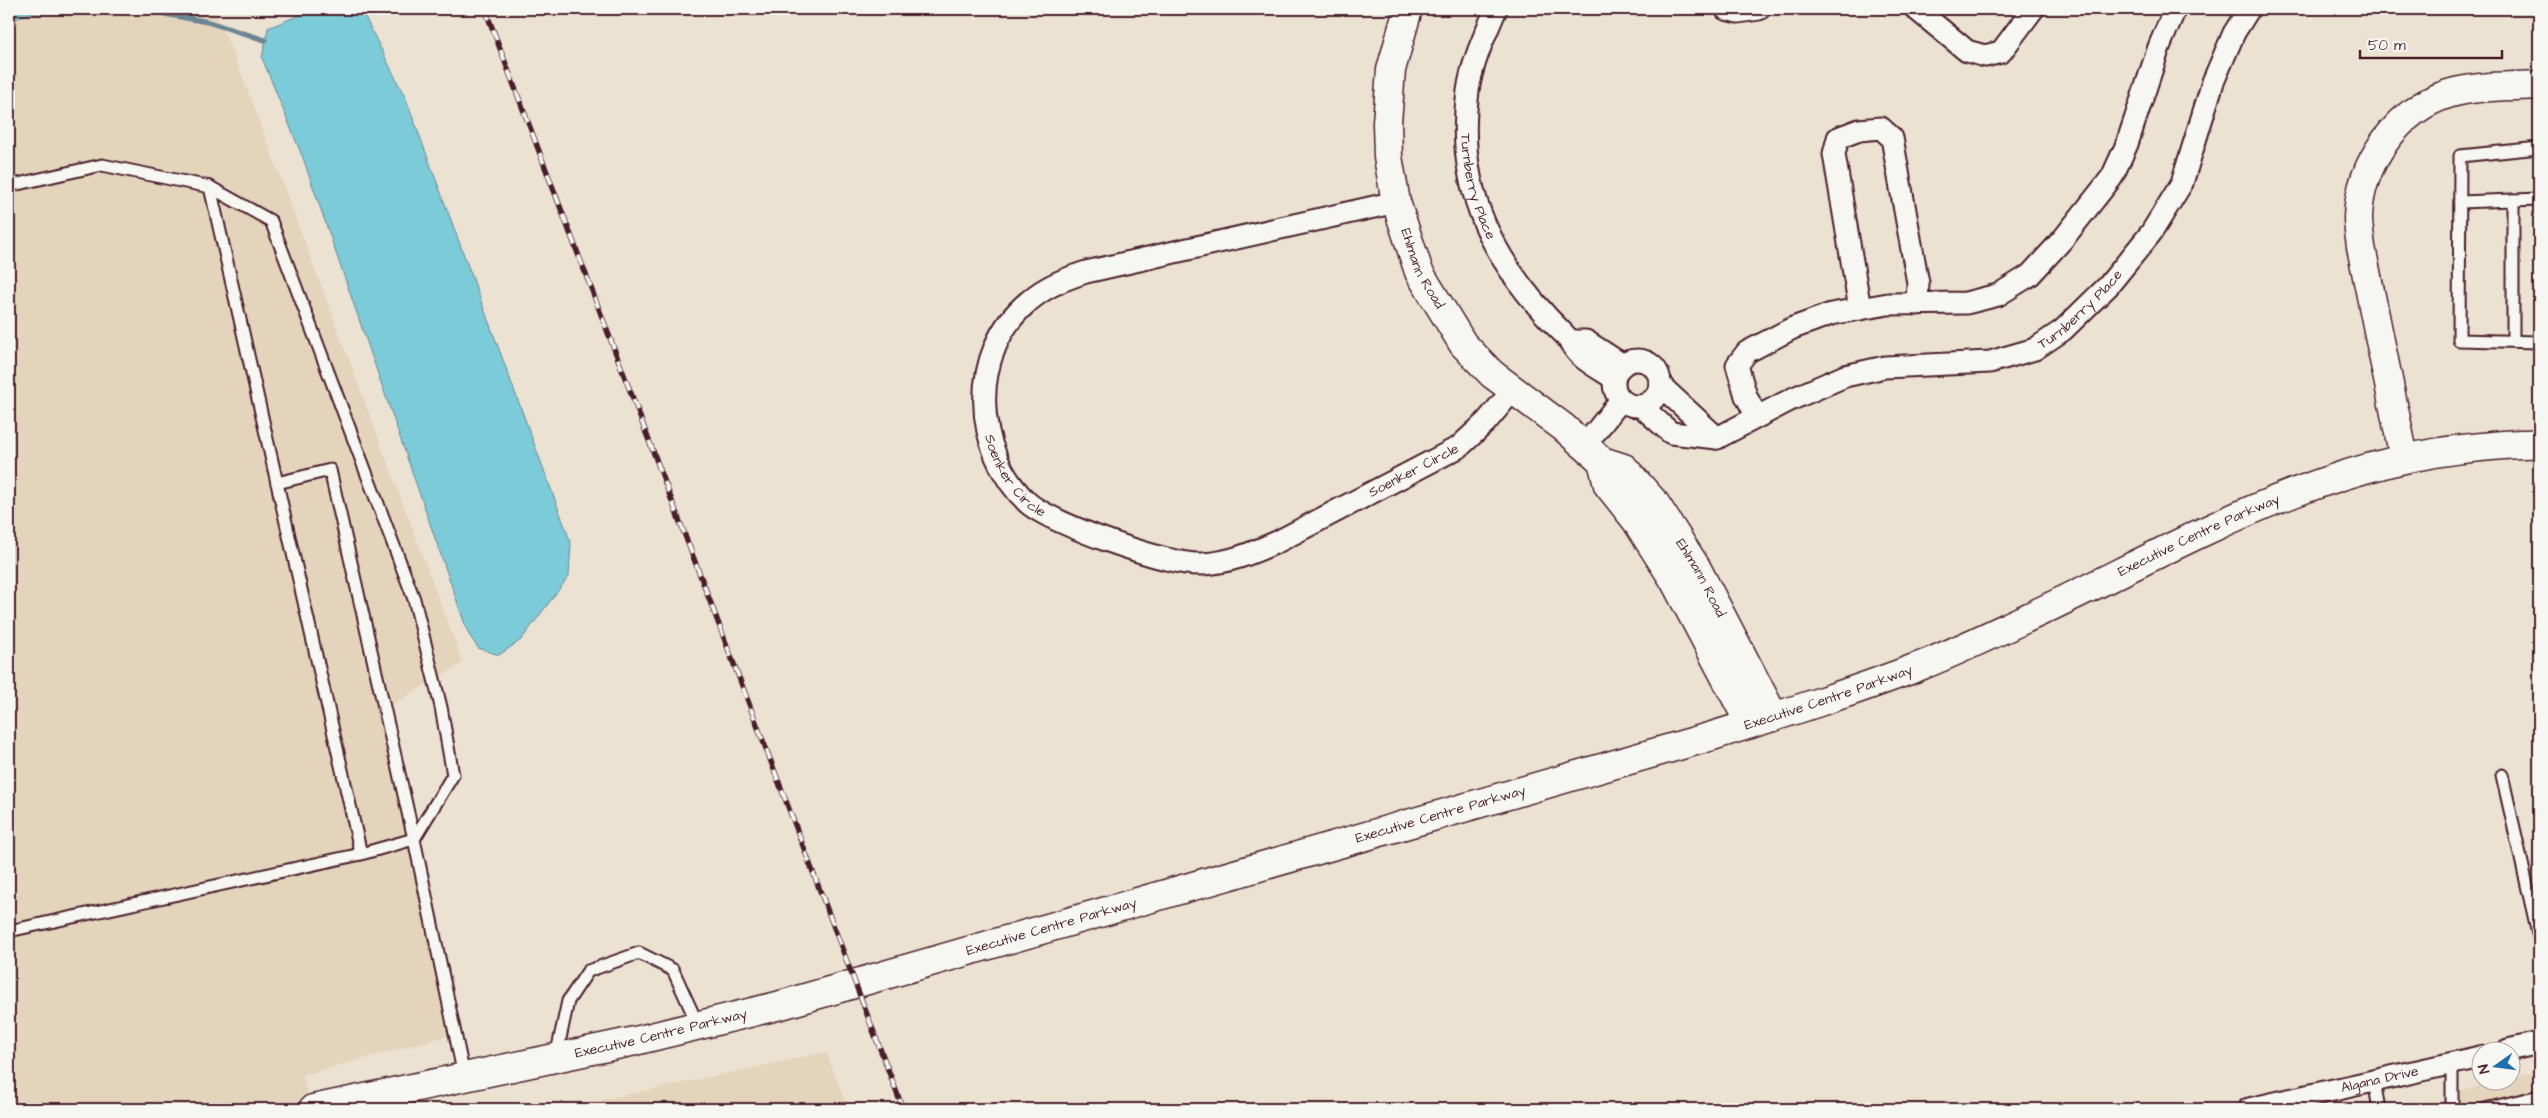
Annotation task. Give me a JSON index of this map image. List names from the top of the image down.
{
  "streets": {
    "street": [
      "Turnberry Place",
      "Ehlmann Road",
      "Soenker Circle",
      "Executive Centre Parkway",
      "Algana Drive"
    ]
  },
  "crossings": [
    ["Ehlmann Road", "Soenker Circle"],
    ["Ehlmann Road", "Executive Centre Parkway"]
  ],
  "scale_bar": "50 m",
  "north": "left"
}
